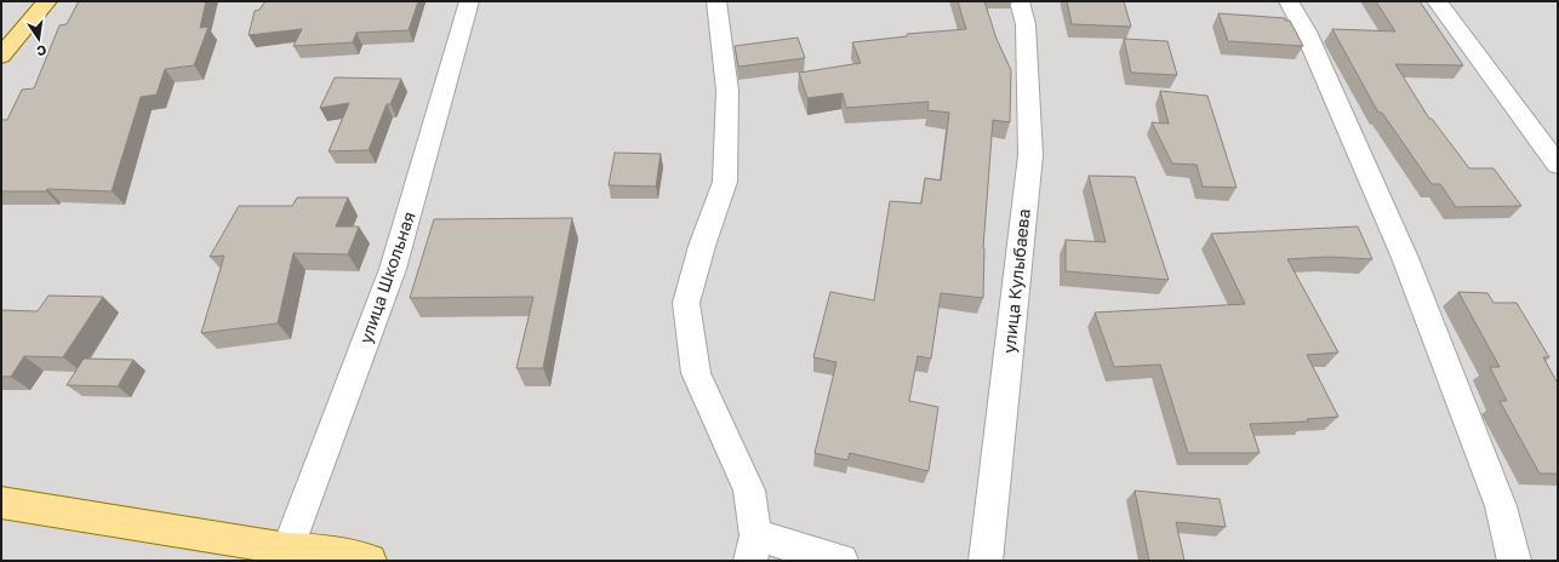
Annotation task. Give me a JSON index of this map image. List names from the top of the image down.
{
  "streets": {
    "street": ["улица Школьная", "улица Кулыбаева"]
  },
  "north": "bottom"
}
